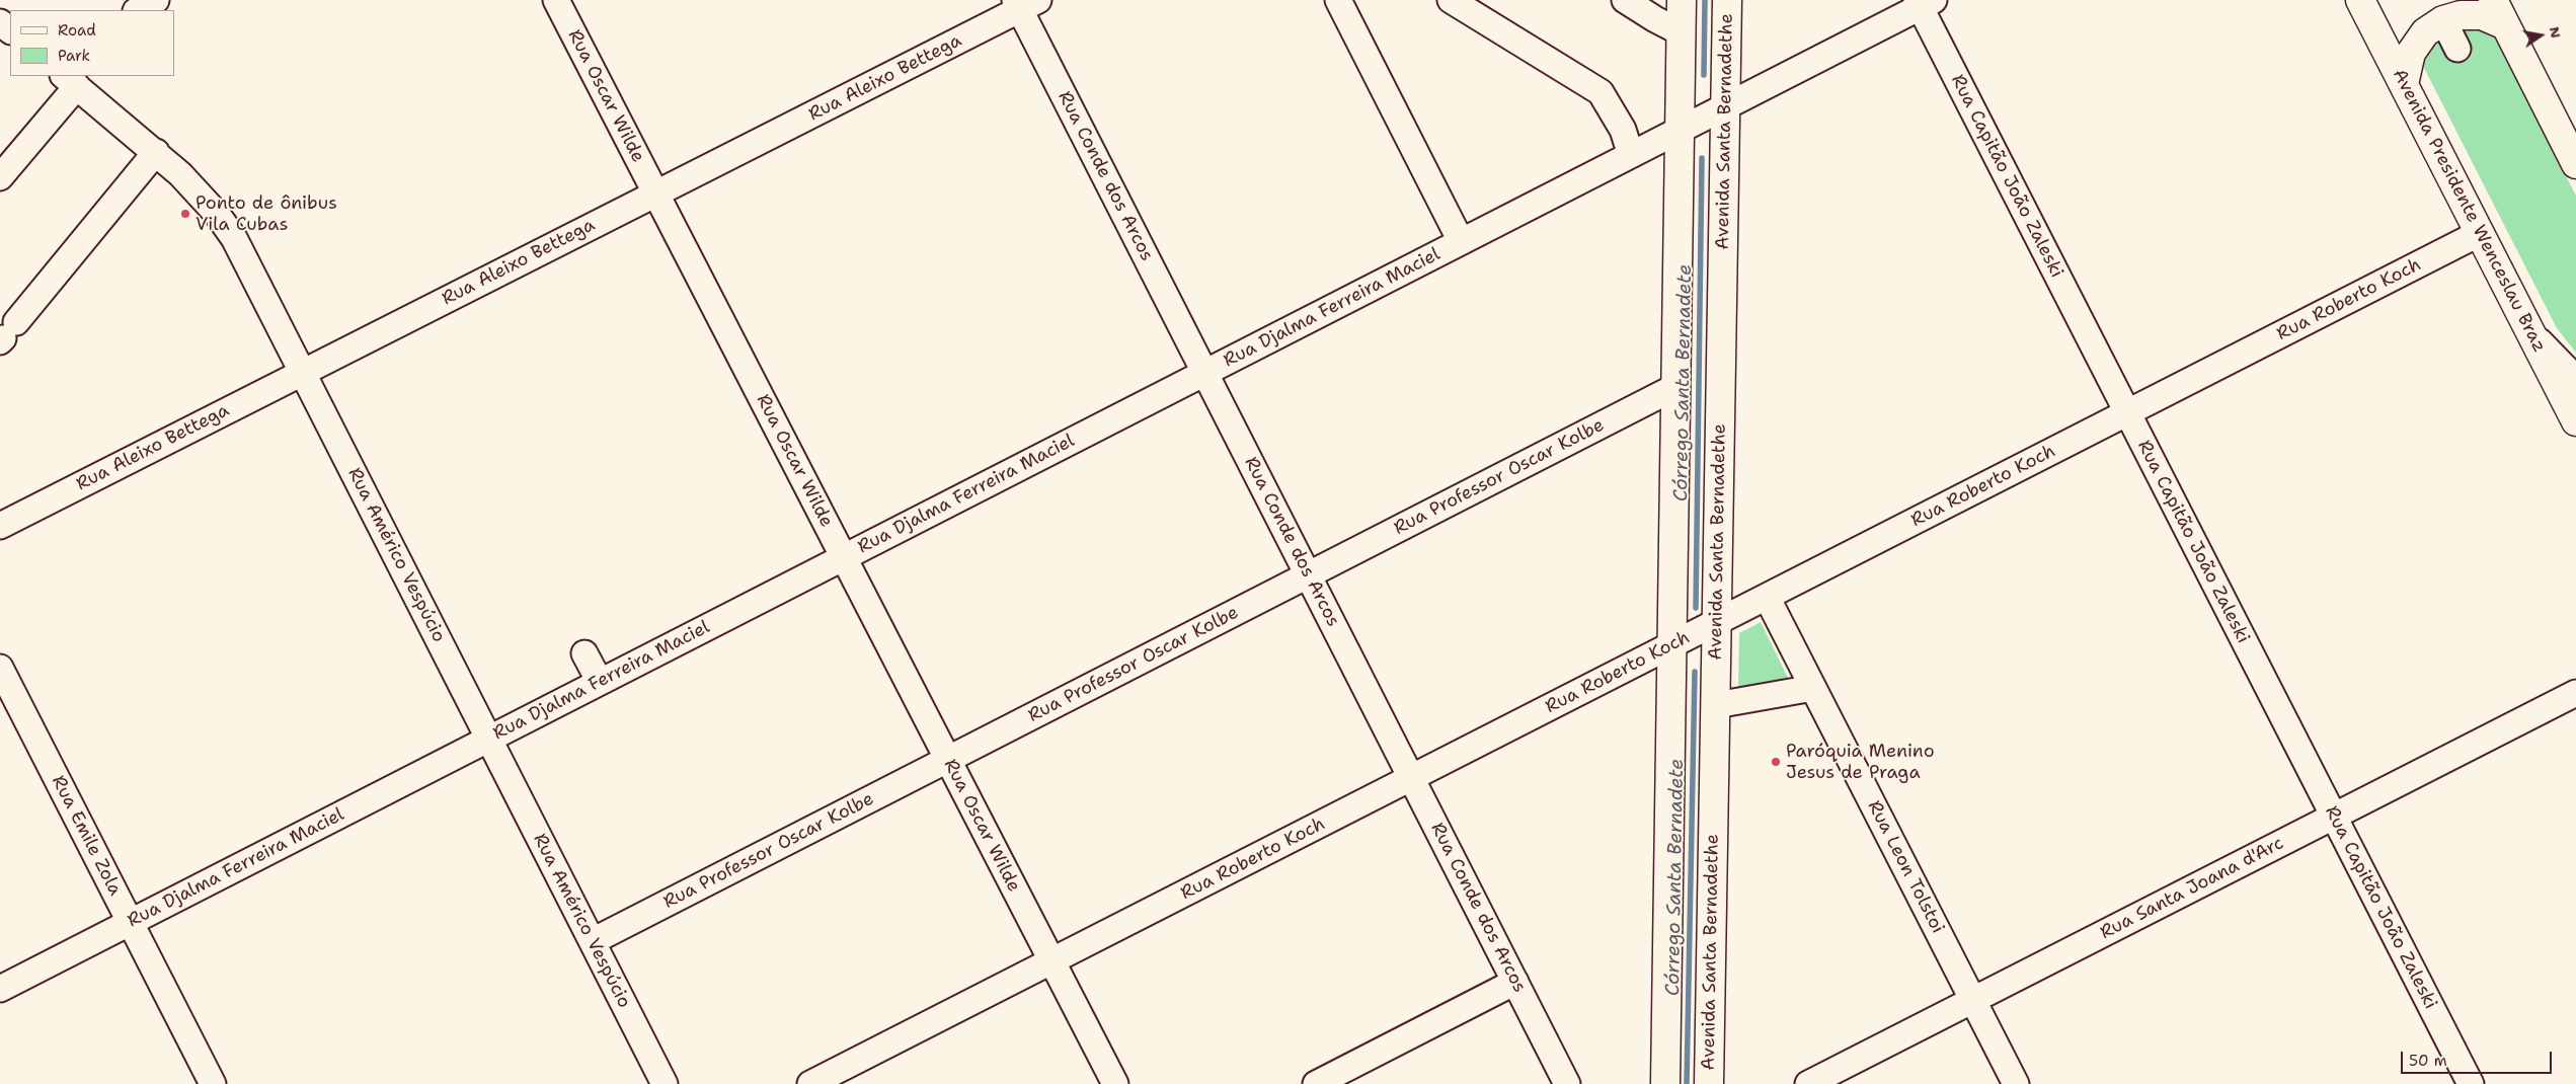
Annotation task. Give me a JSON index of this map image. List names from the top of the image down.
{
  "streets": {
    "main road": ["Avenida Santa Bernadethe", "Avenida Presidente Wenceslau Braz"],
    "street": [
      "Rua Aleixo Bettega",
      "Rua Oscar Wilde",
      "Rua Conde dos Arcos",
      "Rua Capitão João Zaleski",
      "Rua Roberto Koch",
      "Rua Djalma Ferreira Maciel",
      "Rua Professor Oscar Kolbe",
      "Rua Américo Vespúcio",
      "Rua Emile Zola",
      "Rua Leon Tolstoi",
      "Rua Santa Joana d'Arc"
    ]
  },
  "crossings": [
    ["Rua Aleixo Bettega", "Rua Oscar Wilde"],
    ["Rua Aleixo Bettega", "Rua Conde dos Arcos"],
    ["Rua Aleixo Bettega", "Rua Américo Vespúcio"],
    ["Rua Oscar Wilde", "Rua Roberto Koch"],
    ["Rua Oscar Wilde", "Rua Djalma Ferreira Maciel"],
    ["Rua Oscar Wilde", "Rua Professor Oscar Kolbe"],
    ["Avenida Santa Bernadethe", "Rua Roberto Koch"],
    ["Avenida Santa Bernadethe", "Rua Djalma Ferreira Maciel"],
    ["Rua Conde dos Arcos", "Rua Roberto Koch"],
    ["Rua Conde dos Arcos", "Rua Djalma Ferreira Maciel"],
    ["Rua Conde dos Arcos", "Rua Professor Oscar Kolbe"],
    ["Rua Capitão João Zaleski", "Rua Roberto Koch"],
    ["Rua Capitão João Zaleski", "Rua Djalma Ferreira Maciel"],
    ["Rua Capitão João Zaleski", "Rua Santa Joana d'Arc"],
    ["Avenida Presidente Wenceslau Braz", "Rua Roberto Koch"],
    ["Rua Roberto Koch", "Rua Leon Tolstoi"],
    ["Rua Djalma Ferreira Maciel", "Rua Américo Vespúcio"],
    ["Rua Djalma Ferreira Maciel", "Rua Emile Zola"],
    ["Rua Professor Oscar Kolbe", "Rua Américo Vespúcio"],
    ["Rua Leon Tolstoi", "Rua Santa Joana d'Arc"]
  ],
  "water": ["Córrego Santa Bernadete"],
  "places": ["Ponto de ônibus Vila Cubas", "Paróquia Menino Jesus de Praga"],
  "legend": ["Road", "Park"],
  "scale_bar": "50 m",
  "north": "right"
}
